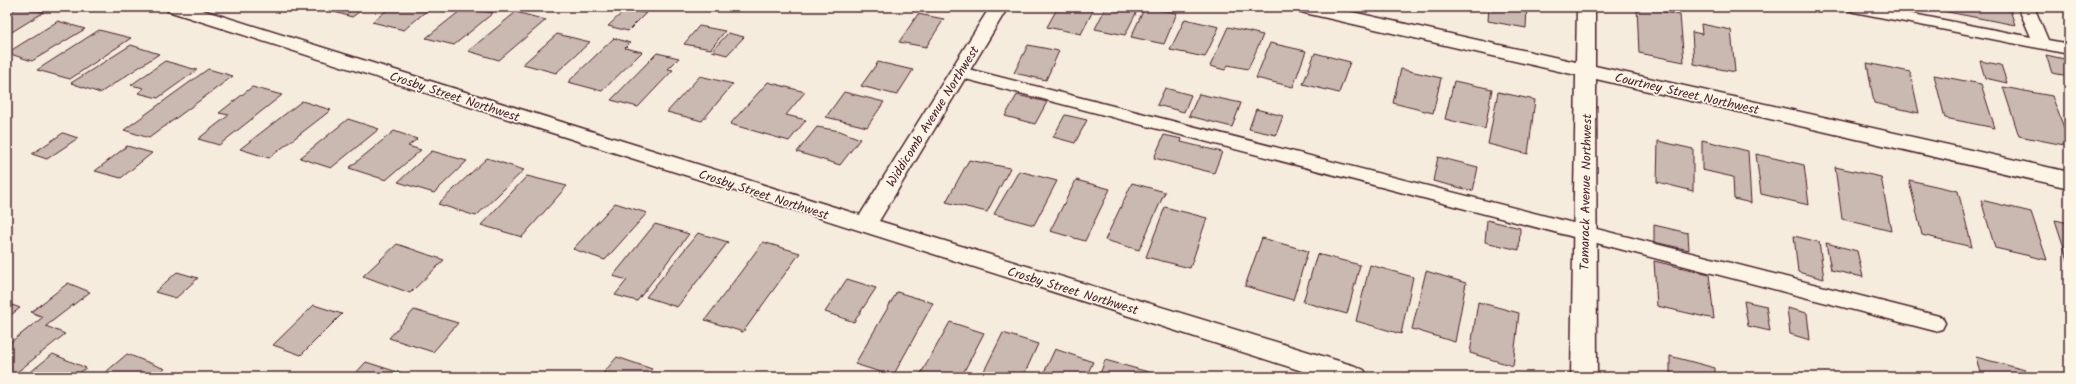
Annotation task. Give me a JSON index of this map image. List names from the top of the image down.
{
  "streets": {
    "street": [
      "Courtney Street Northwest",
      "Crosby Street Northwest",
      "Widdicomb Avenue Northwest",
      "Tamarack Avenue Northwest"
    ]
  },
  "crossings": [
    ["Courtney Street Northwest", "Tamarack Avenue Northwest"],
    ["Crosby Street Northwest", "Widdicomb Avenue Northwest"]
  ]
}
